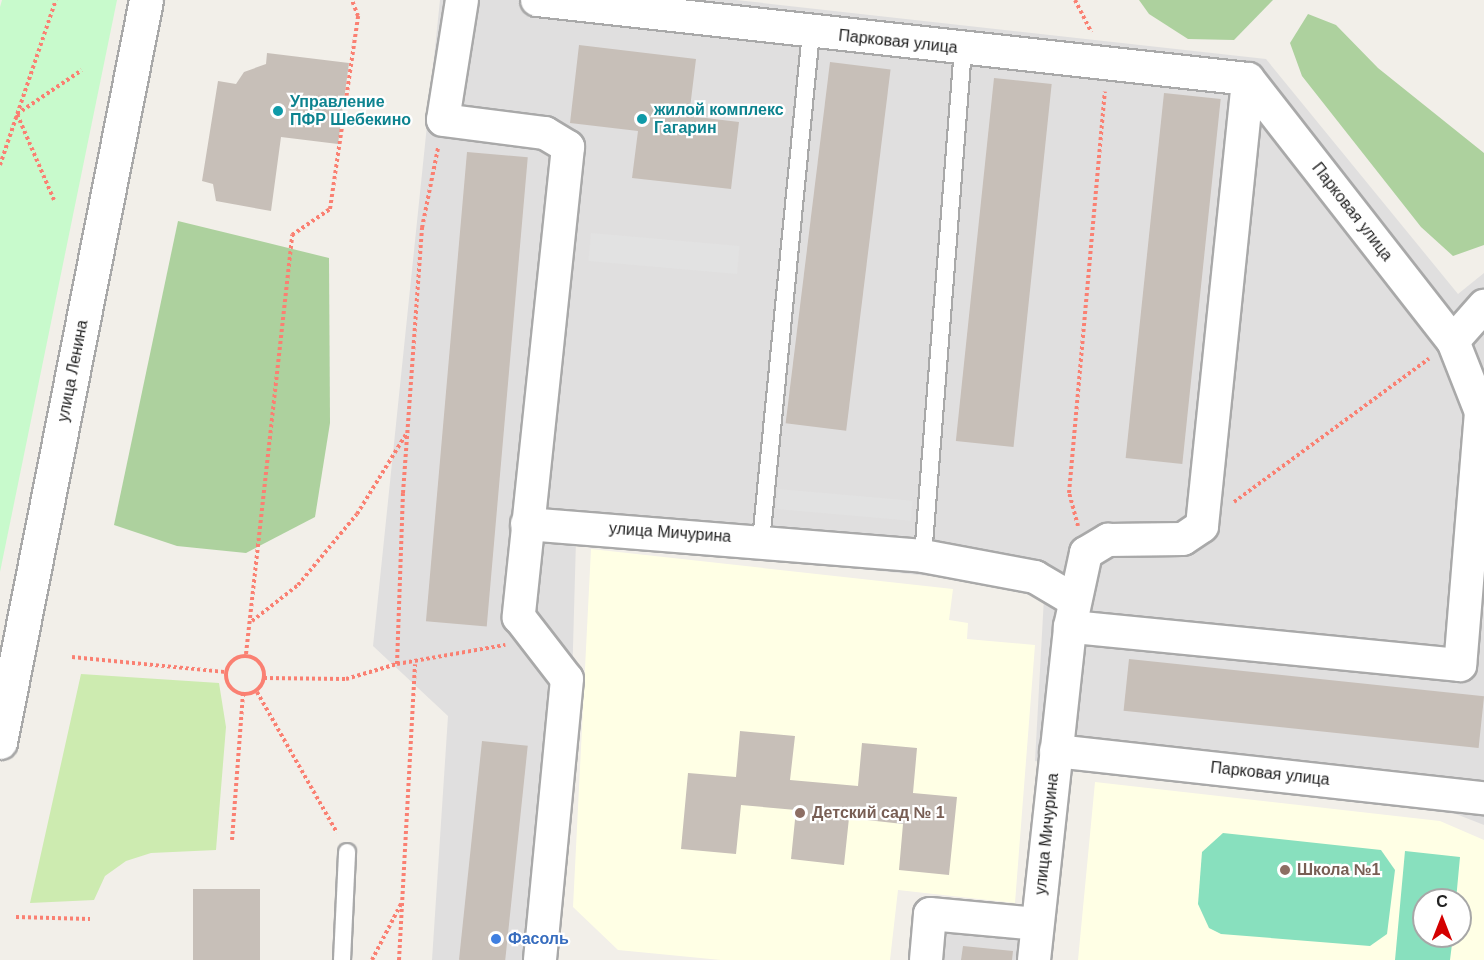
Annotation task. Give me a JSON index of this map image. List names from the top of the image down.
{
  "streets": {
    "street": ["Парковая улица", "улица Ленина", "улица Мичурина"]
  },
  "crossings": [
    ["Парковая улица", "улица Мичурина"]
  ],
  "places": [
    "Управление ПФР Шебекино",
    "жилой комплекс Гагарин",
    "Детский сад № 1",
    "Школа №1",
    "Фасоль"
  ],
  "north": "top"
}
